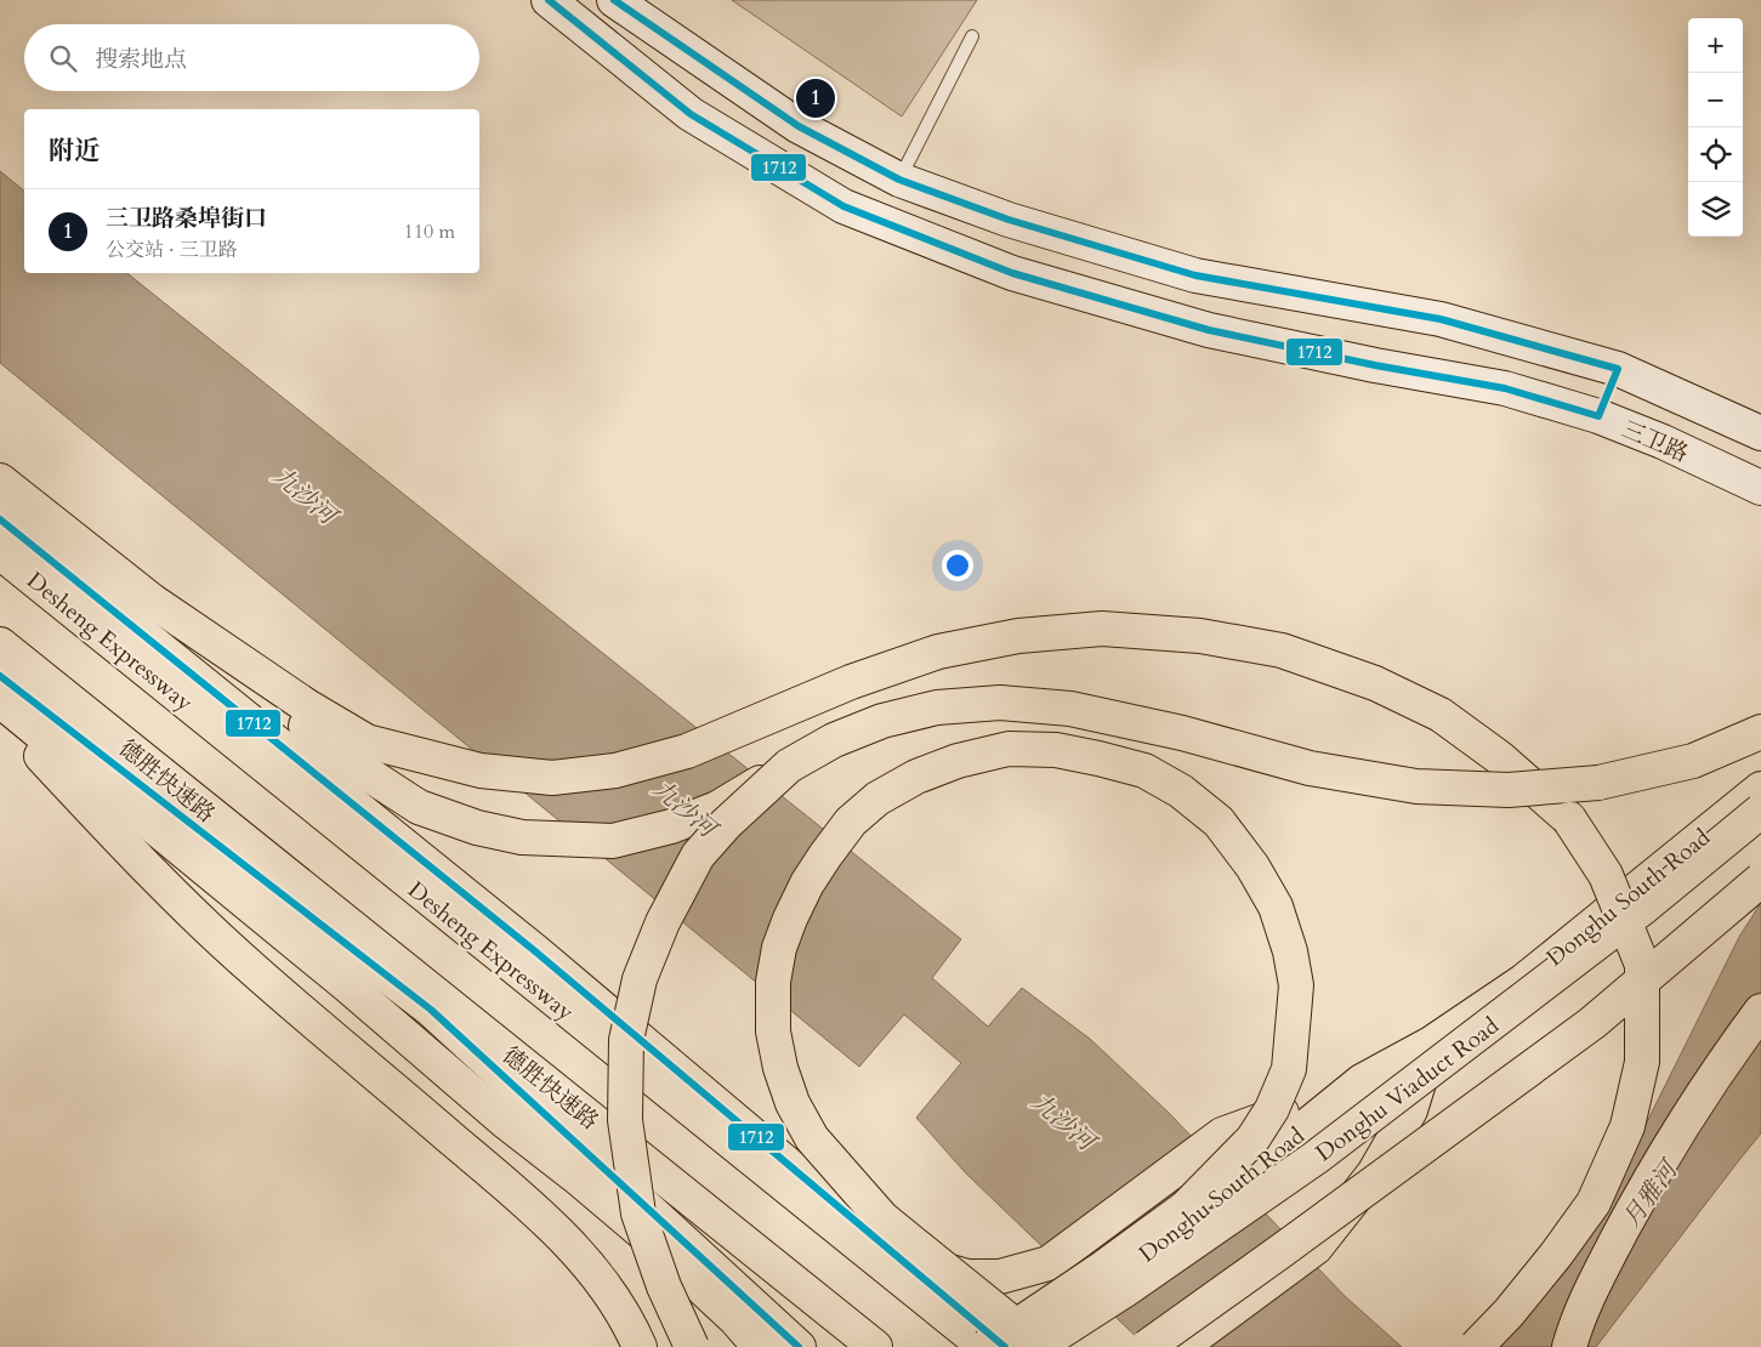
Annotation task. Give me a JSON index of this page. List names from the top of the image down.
{
  "streets": {
    "main road": [
      "三卫路",
      "Desheng Expressway",
      "德胜快速路",
      "Donghu South Road",
      "Donghu Viaduct Road"
    ]
  },
  "water": ["九沙河", "月雅河"],
  "lines": ["transit line 1712"],
  "page": {
    "map_buttons": ["+", "−"],
    "search": "搜索地点",
    "pins": "1",
    "heading": "附近",
    "list": [
      {
        "mark": "1",
        "name": "三卫路桑埠街口",
        "note": "公交站 · 三卫路",
        "value": "110 m"
      }
    ]
  }
}
